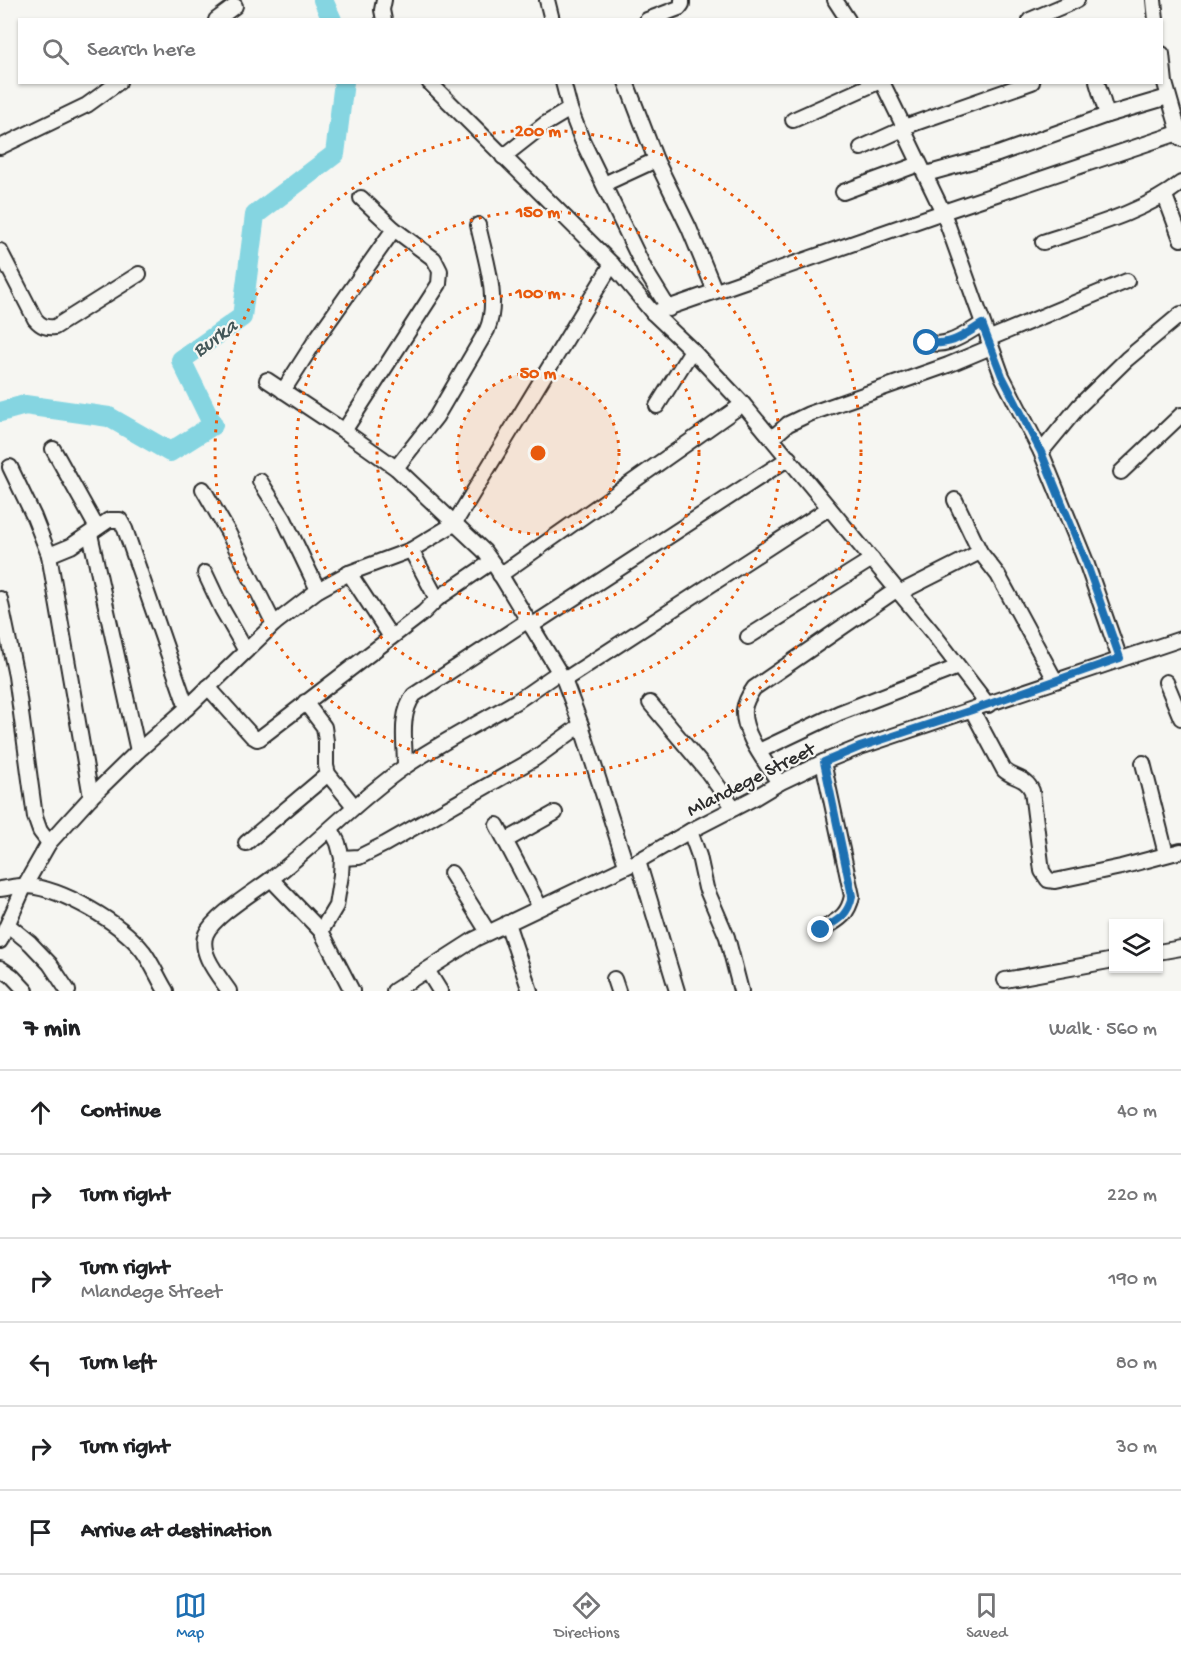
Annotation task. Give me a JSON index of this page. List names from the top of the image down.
{
  "streets": {
    "street": ["Mlandege Street"]
  },
  "water": ["Burka"],
  "page": {
    "search": "Search here",
    "heading": ["7 min", "Walk · 560 m"],
    "list": [
      ["Continue", "40 m"],
      ["Turn right", "220 m"],
      ["Turn right", "Mlandege Street", "190 m"],
      ["Turn left", "80 m"],
      ["Turn right", "30 m"],
      "Arrive at destination"
    ],
    "nav": ["Map", "Directions", "Saved"]
  },
  "rings": [
    "200 m",
    "150 m",
    "100 m",
    "50 m"
  ]
}
